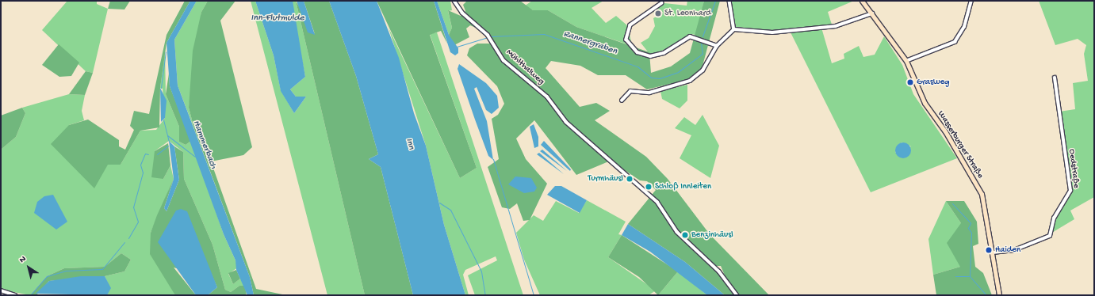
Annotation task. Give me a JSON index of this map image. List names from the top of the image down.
{
  "streets": {
    "main road": ["Wasserburger Straße"],
    "street": ["Mühlthalweg", "Oedstraße"]
  },
  "crossings": [
    ["Wasserburger Straße", "Oedstraße"]
  ],
  "water": [
    "Inn-Flutmulde",
    "Rannergraben",
    "Inn",
    "Hammerbach"
  ],
  "places": [
    "St. Leonhard",
    "Grasweg",
    "Turmhäusl",
    "Schloß Innleiten",
    "Benzinhäusl",
    "Haiden"
  ],
  "north": "top left"
}
